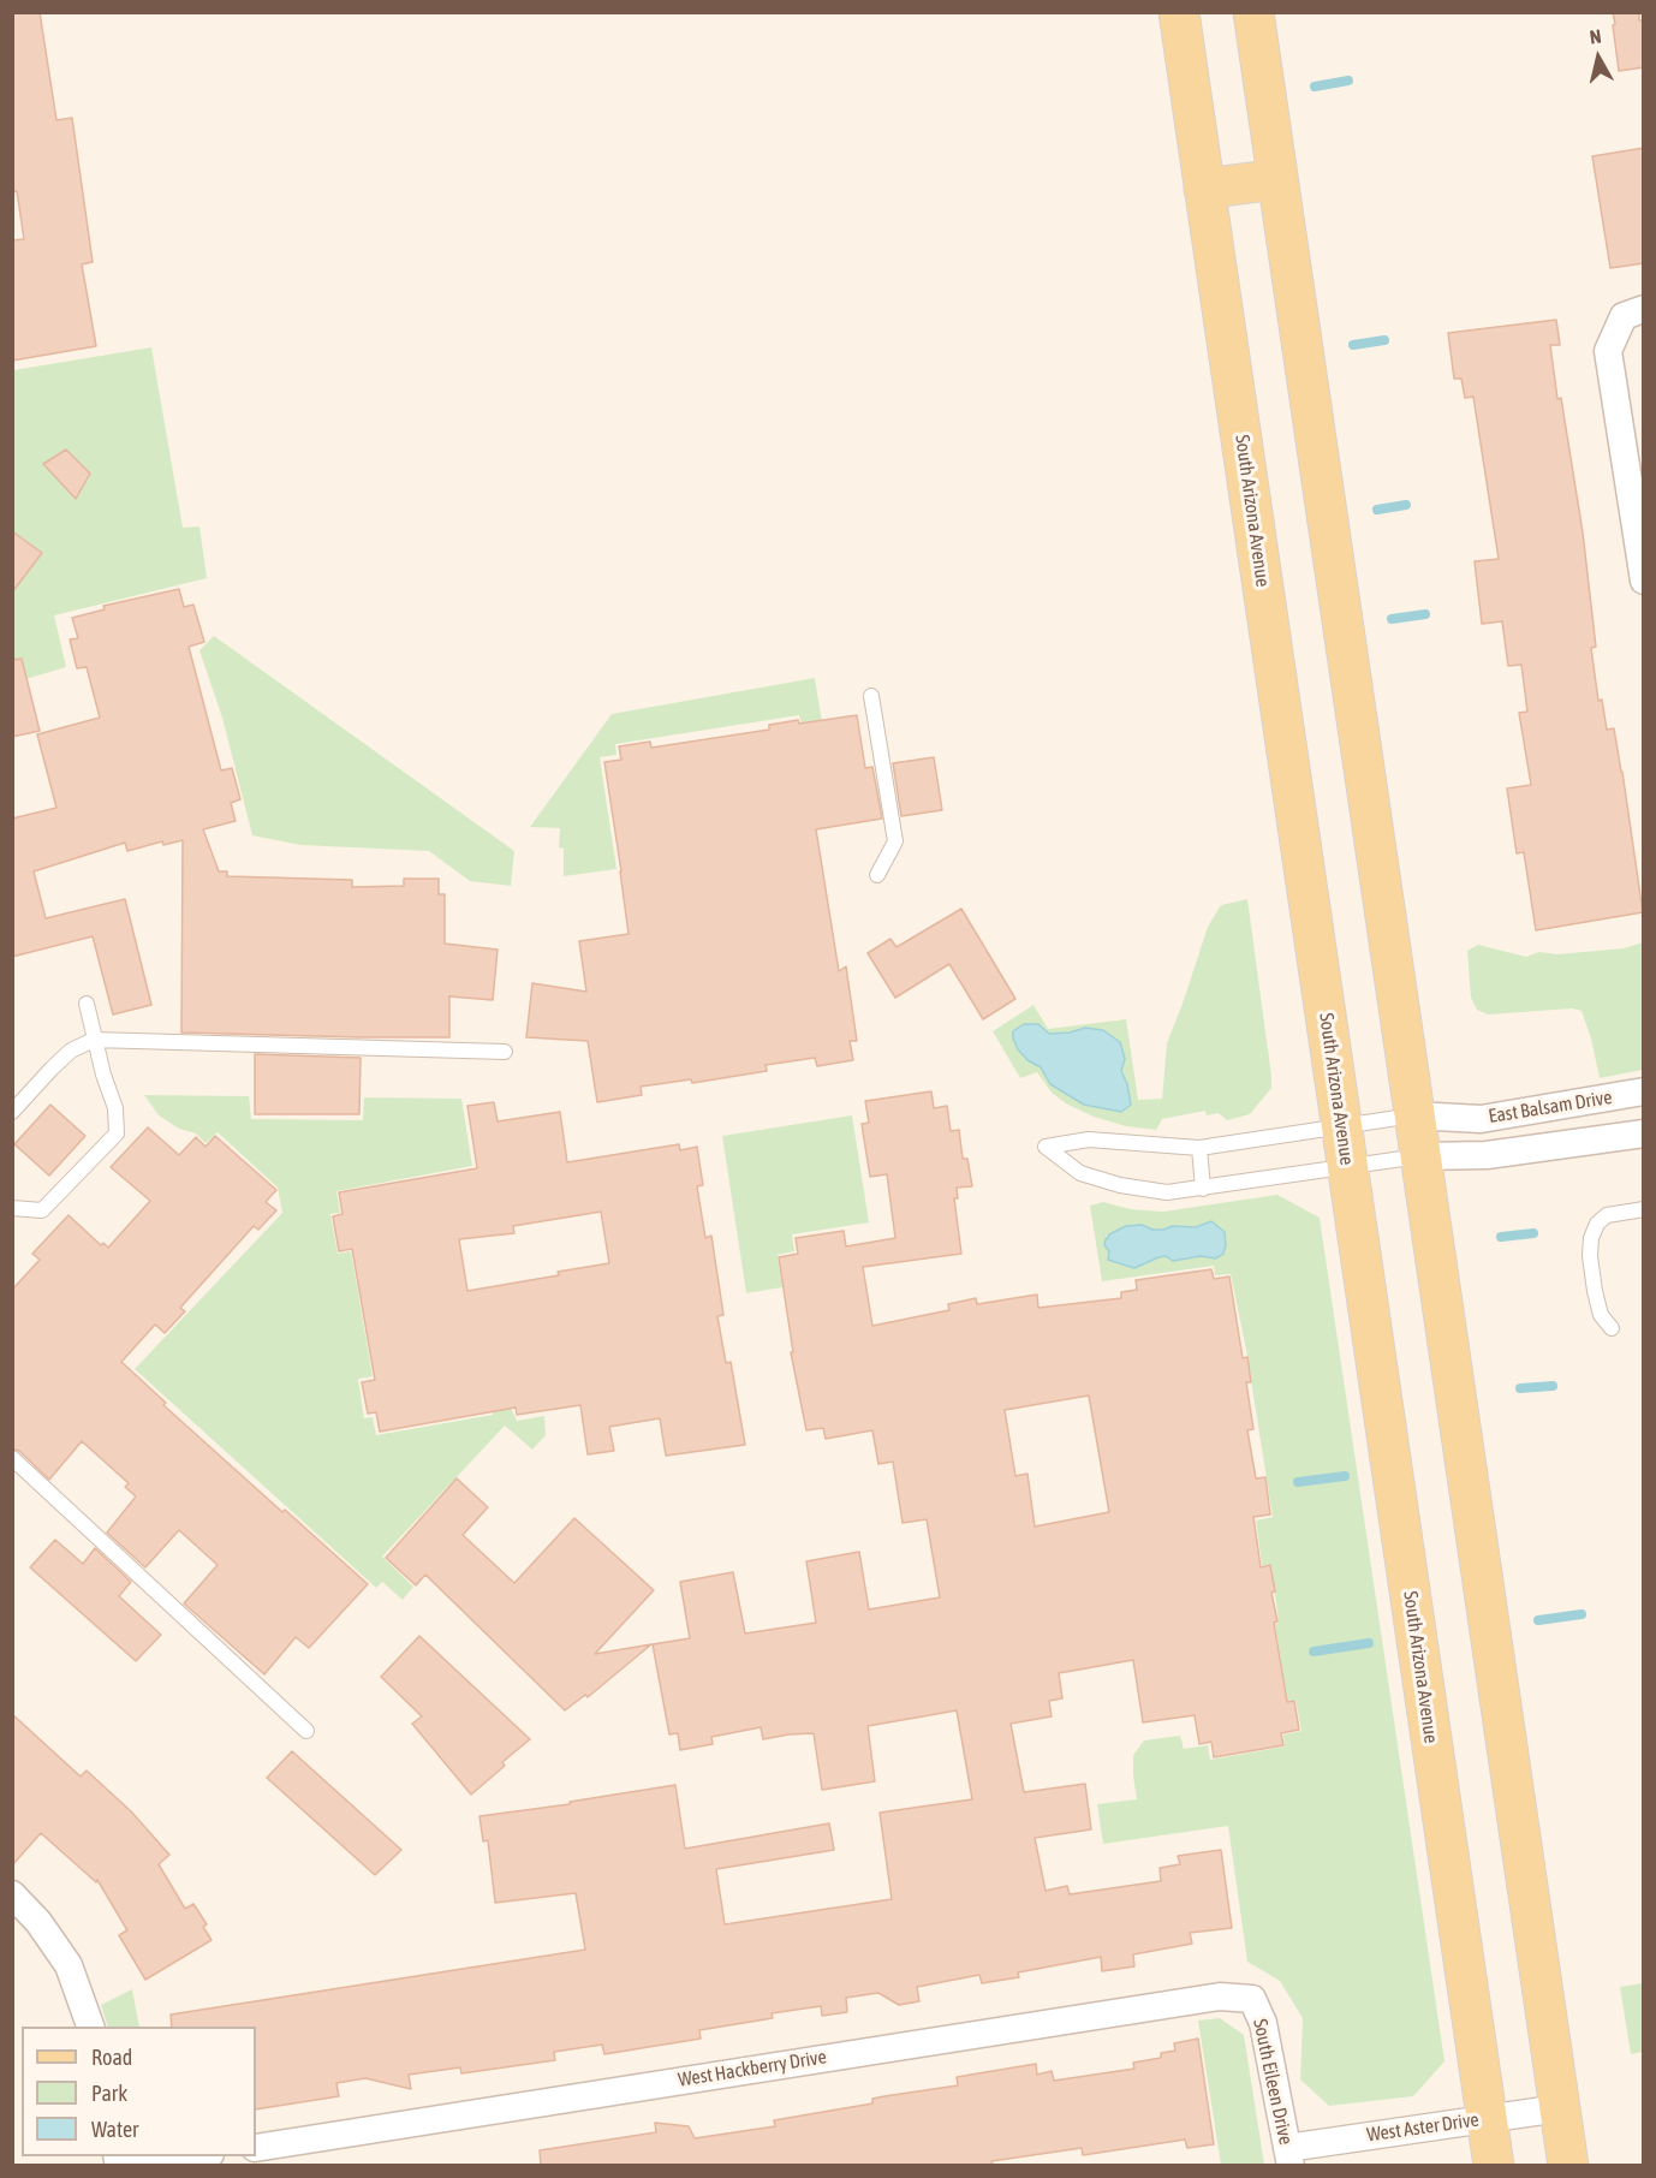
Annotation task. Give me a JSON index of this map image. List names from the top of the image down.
{
  "streets": {
    "main road": ["South Arizona Avenue"],
    "street": [
      "East Balsam Drive",
      "West Hackberry Drive",
      "South Eileen Drive",
      "West Aster Drive"
    ]
  },
  "crossings": [
    ["South Arizona Avenue", "West Aster Drive"],
    ["West Hackberry Drive", "South Eileen Drive"],
    ["South Eileen Drive", "West Aster Drive"]
  ],
  "legend": ["Road", "Park", "Water"],
  "north": "top"
}
